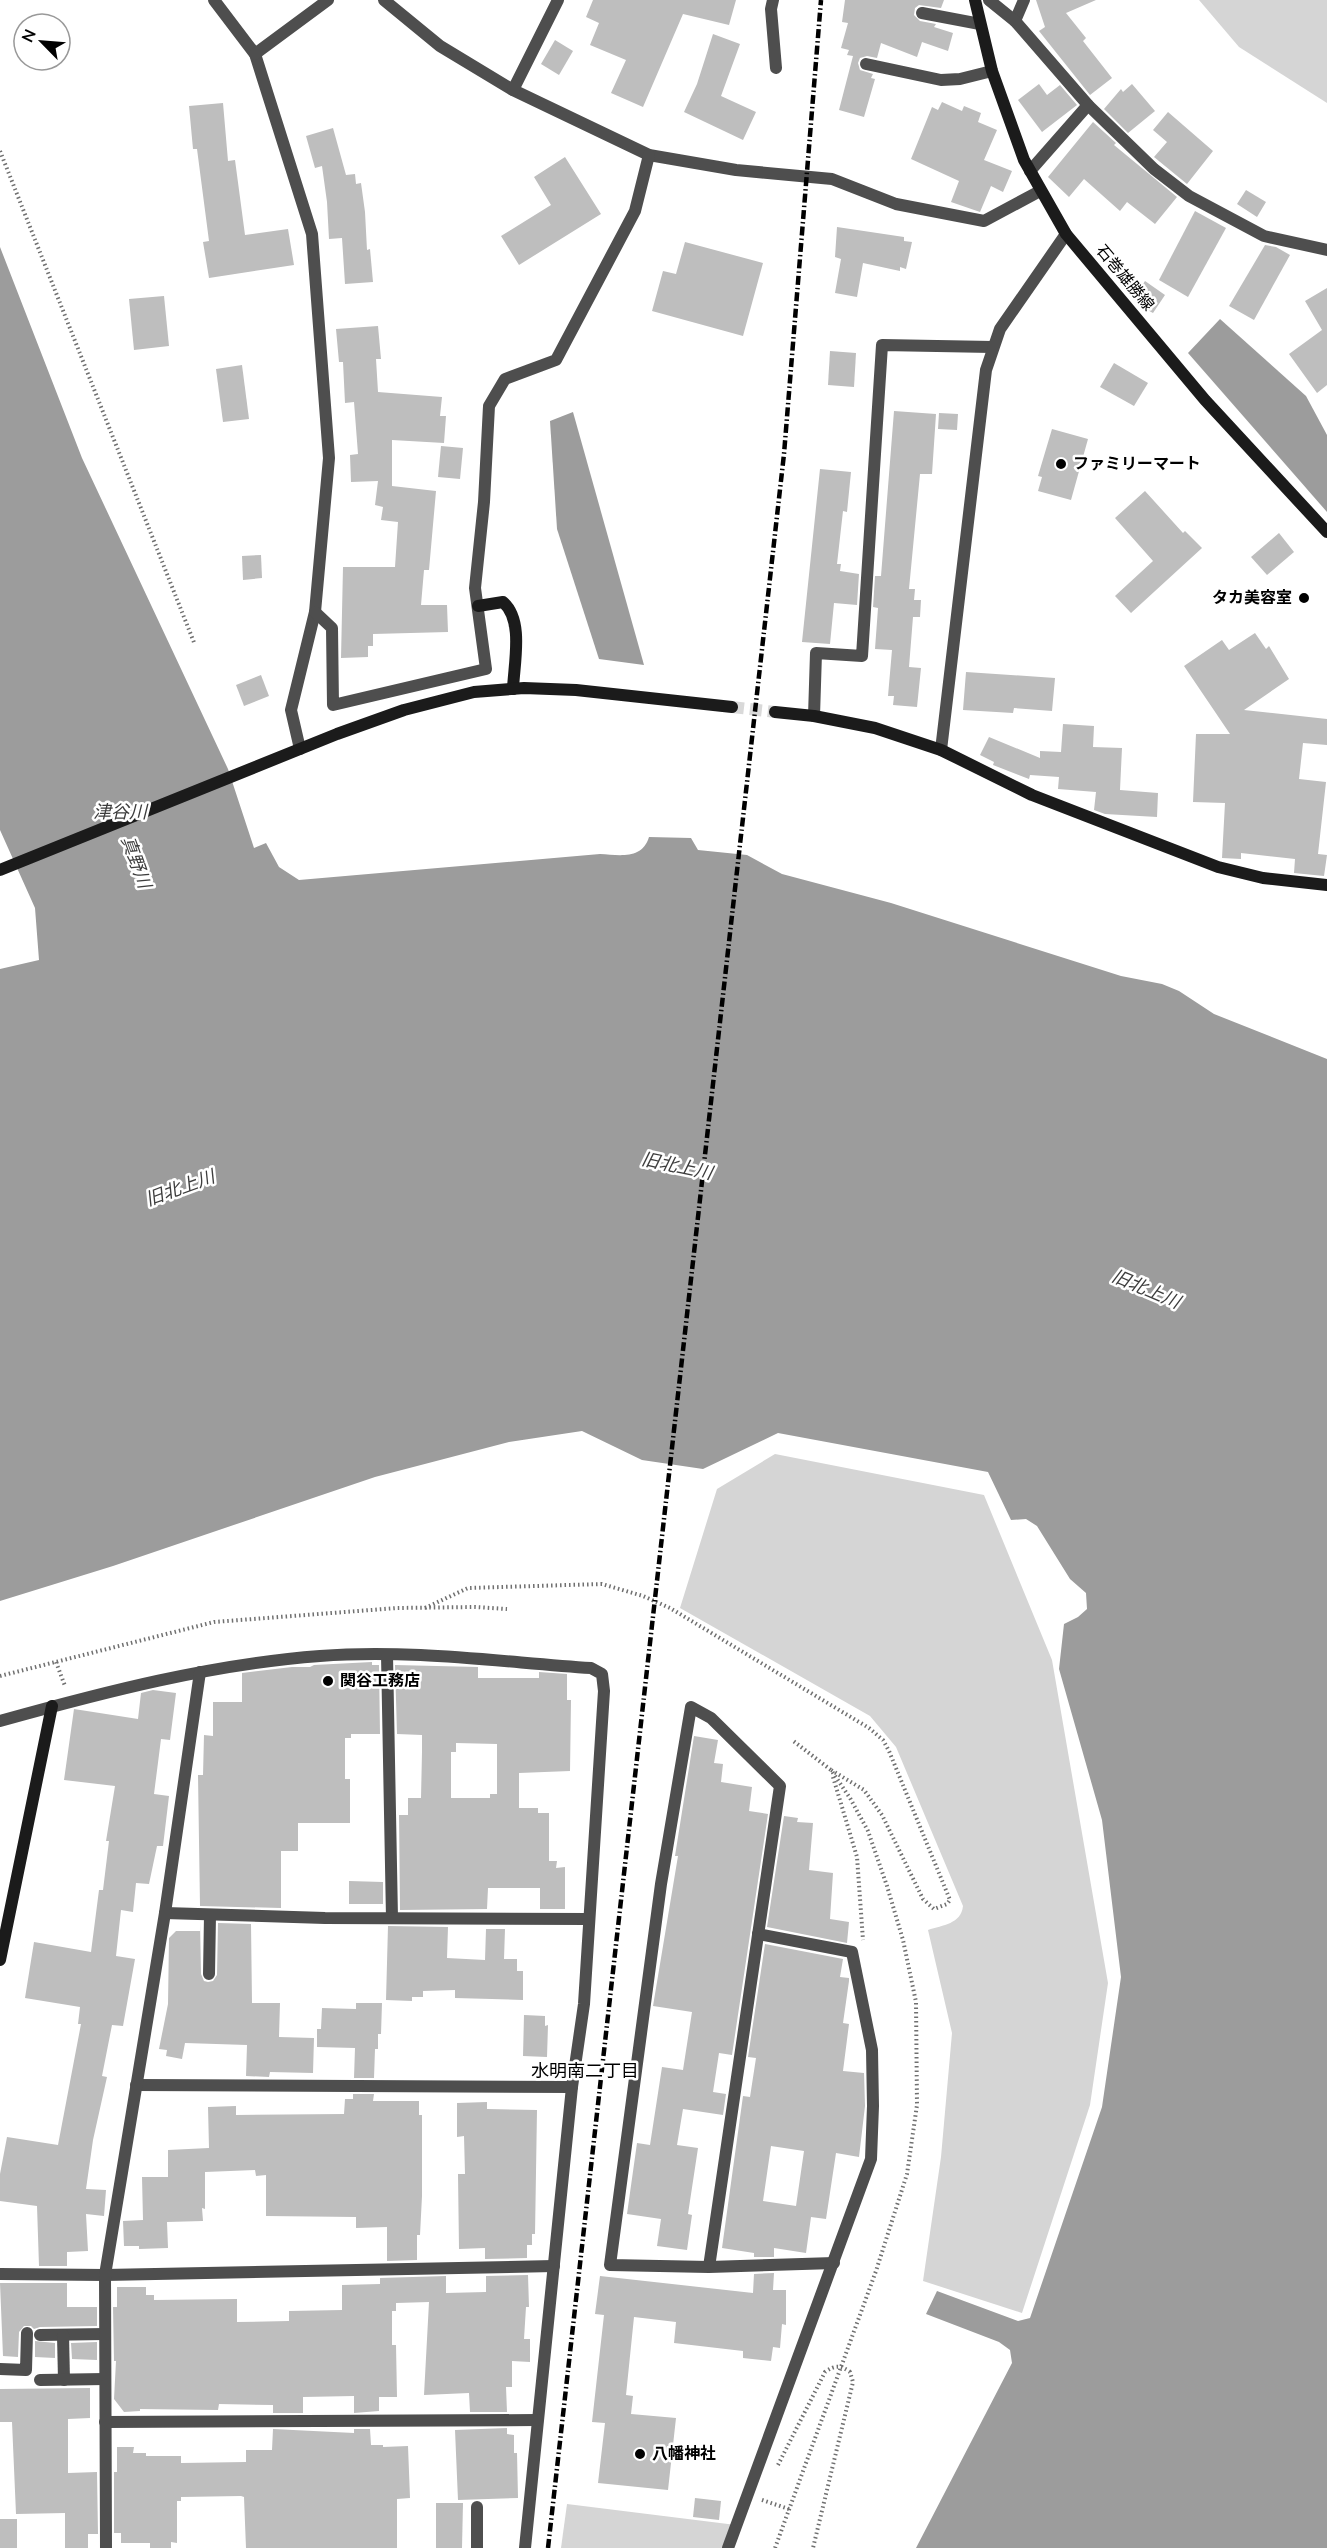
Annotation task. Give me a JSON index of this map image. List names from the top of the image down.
{
  "streets": {
    "street": ["石巻雄勝線"]
  },
  "districts": ["水明南二丁目"],
  "water": ["津谷川", "真野川", "旧北上川"],
  "places": [
    "ファミリーマート",
    "タカ美容室",
    "関谷工務店",
    "八幡神社"
  ],
  "north": "top left"
}
